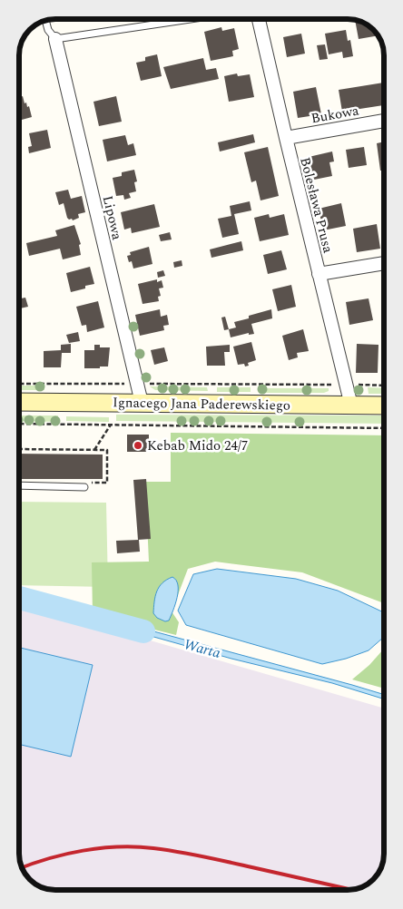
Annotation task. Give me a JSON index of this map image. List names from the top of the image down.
{
  "streets": {
    "main road": ["Ignacego Jana Paderewskiego"],
    "street": ["Bukowa", "Bolesława Prusa", "Lipowa"]
  },
  "crossings": [
    ["Bukowa", "Bolesława Prusa"],
    ["Bolesława Prusa", "Ignacego Jana Paderewskiego"],
    ["Lipowa", "Ignacego Jana Paderewskiego"]
  ],
  "water": ["Warta"],
  "places": ["Kebab Mido 24/7"]
}
